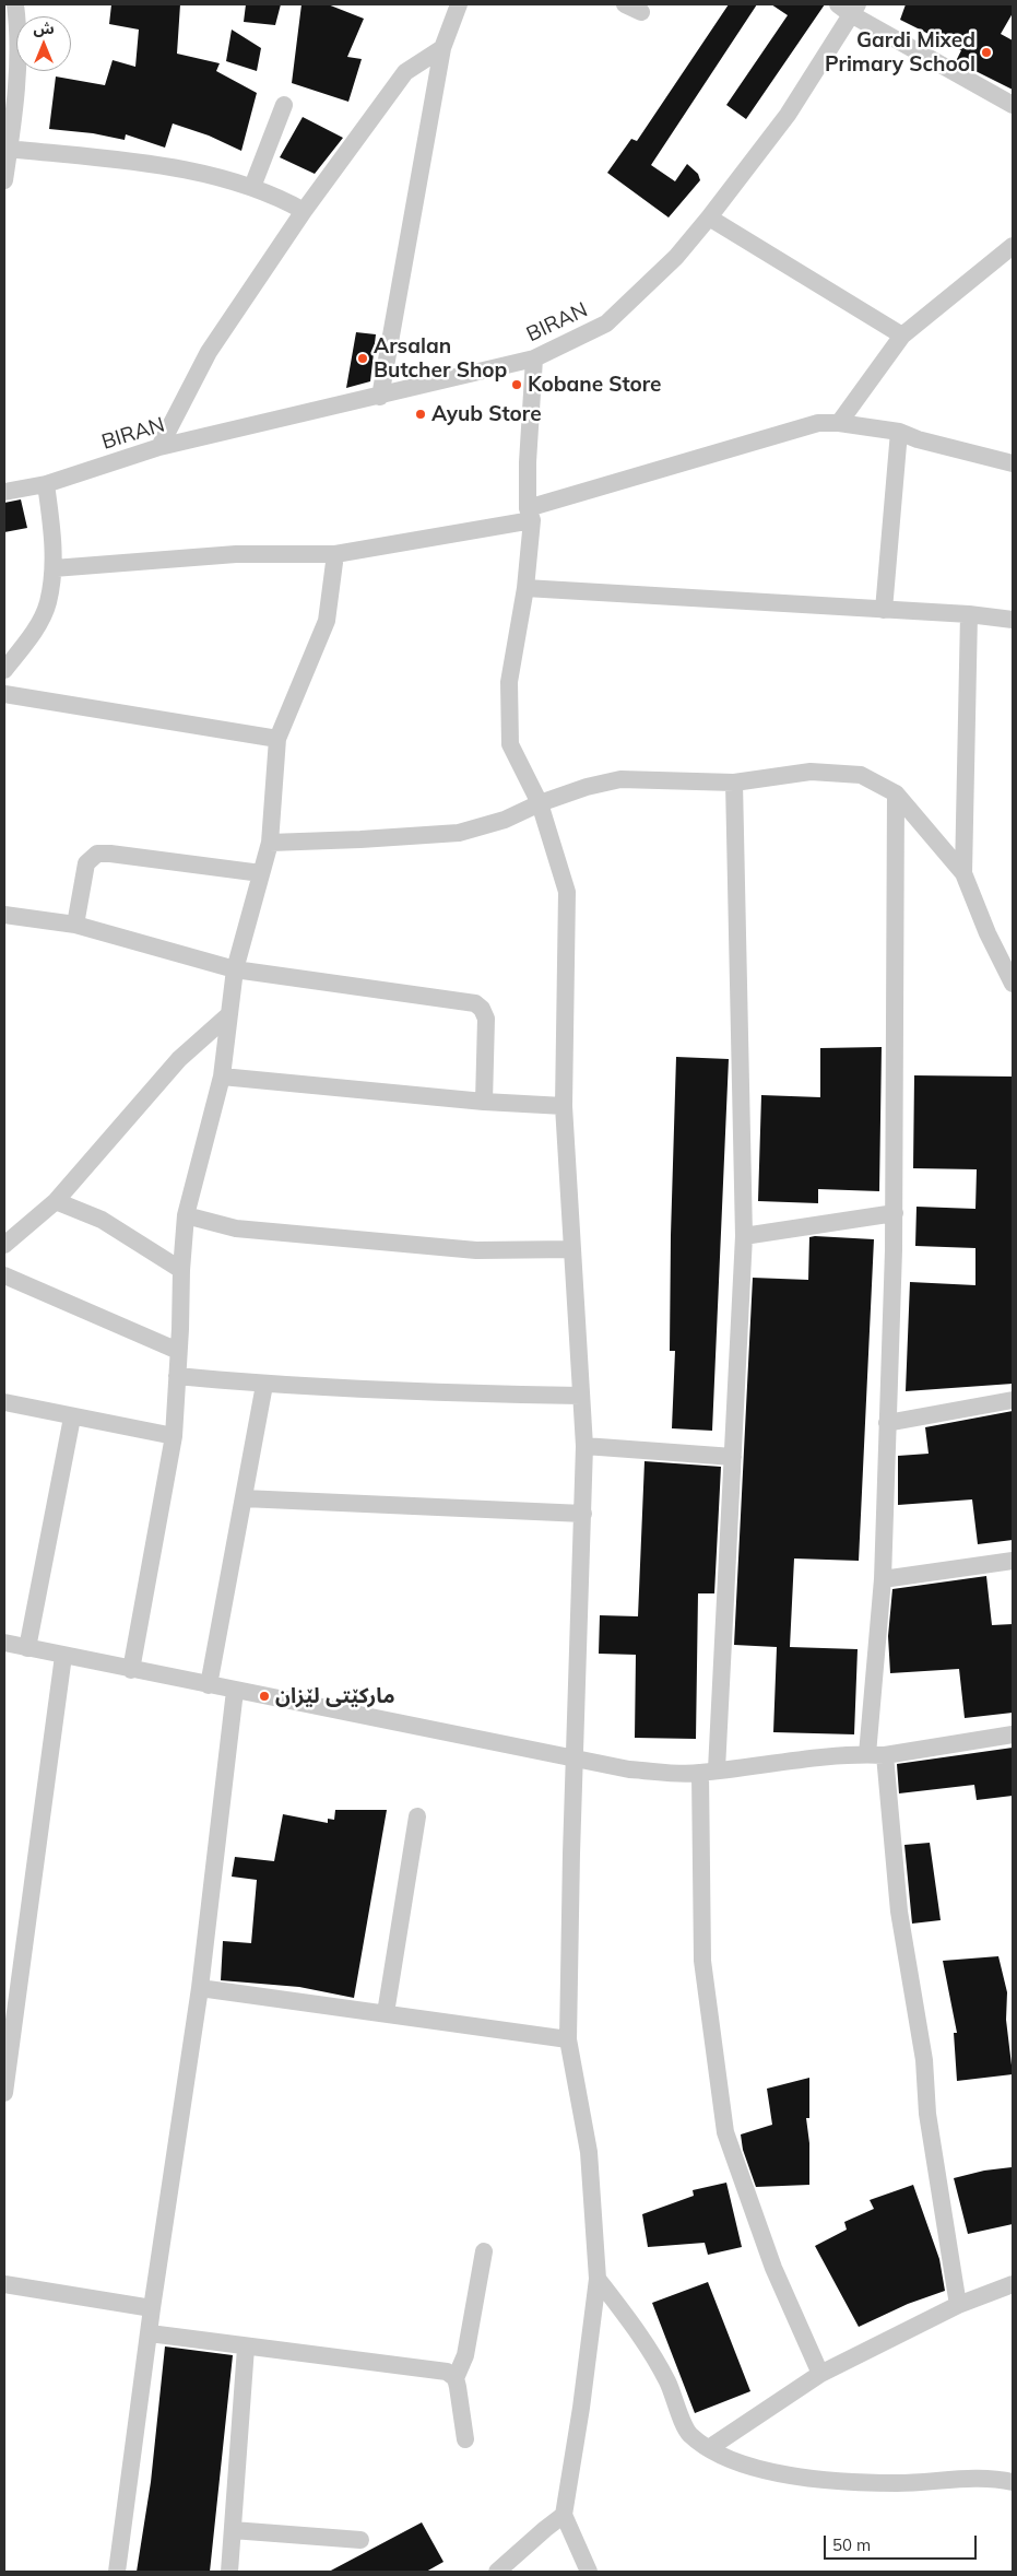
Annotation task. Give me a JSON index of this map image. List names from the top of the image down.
{
  "streets": {
    "street": ["BIRAN"]
  },
  "places": [
    "Gardi Mixed Primary School",
    "Arsalan Butcher Shop",
    "Kobane Store",
    "Ayub Store",
    "مارکێتی لێزان"
  ],
  "scale_bar": "50 m",
  "north": "top"
}
